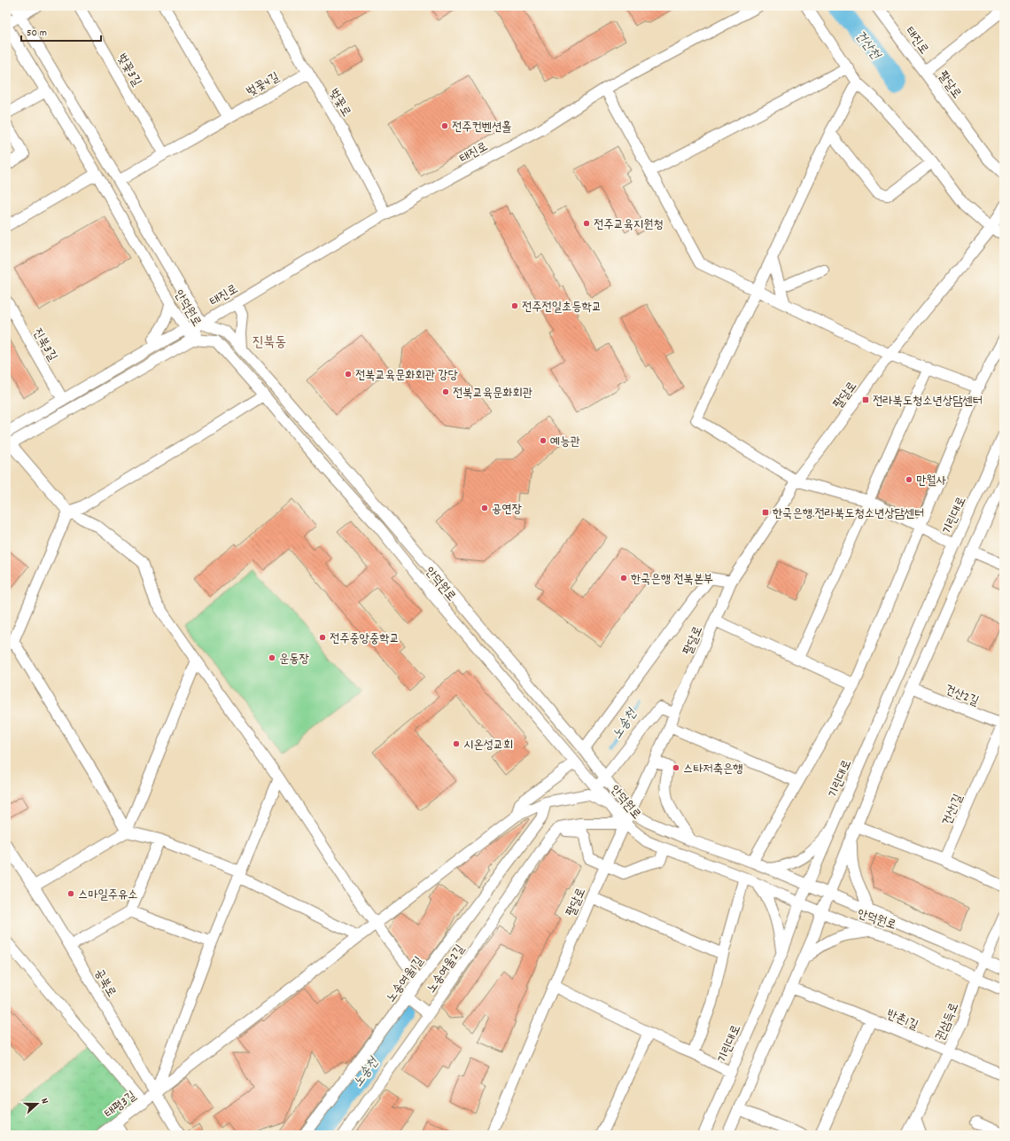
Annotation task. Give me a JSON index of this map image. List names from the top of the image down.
{
  "streets": {
    "street": [
      "태진로",
      "벚꽃3길",
      "벚꽃4길",
      "팔달로",
      "벚꽃로",
      "안덕원로",
      "진북3길",
      "기린대로",
      "건산2길",
      "건산1길",
      "노송여울2길",
      "노송여울1길",
      "공북로",
      "반촌1길",
      "권삼득로",
      "태평3길"
    ]
  },
  "crossings": [
    ["태진로", "팔달로"],
    ["태진로", "벚꽃로"],
    ["태진로", "안덕원로"],
    ["태진로", "진북3길"],
    ["벚꽃3길", "벚꽃4길"],
    ["벚꽃4길", "벚꽃로"],
    ["벚꽃4길", "안덕원로"],
    ["팔달로", "안덕원로"],
    ["안덕원로", "기린대로"],
    ["안덕원로", "권삼득로"],
    ["건산2길", "건산1길"],
    ["공북로", "태평3길"],
    ["반촌1길", "권삼득로"]
  ],
  "districts": ["진북동"],
  "water": ["건산천", "노송천"],
  "places": {
    "other": [
      "전주컨벤션홀",
      "전주교육지원청",
      "전주전일초등학교",
      "전북교육문화회관 강당",
      "전북교육문화회관",
      "예능관",
      "만월사",
      "공연장",
      "한국은행 전북본부",
      "전주중앙중학교",
      "운동장",
      "시온성교회",
      "스타저축은행",
      "스마일주유소"
    ],
    "transit": ["전라북도청소년상담센터", "한국은행.전라북도청소년상담센터"]
  },
  "scale_bar": "50 m",
  "north": "right"
}
